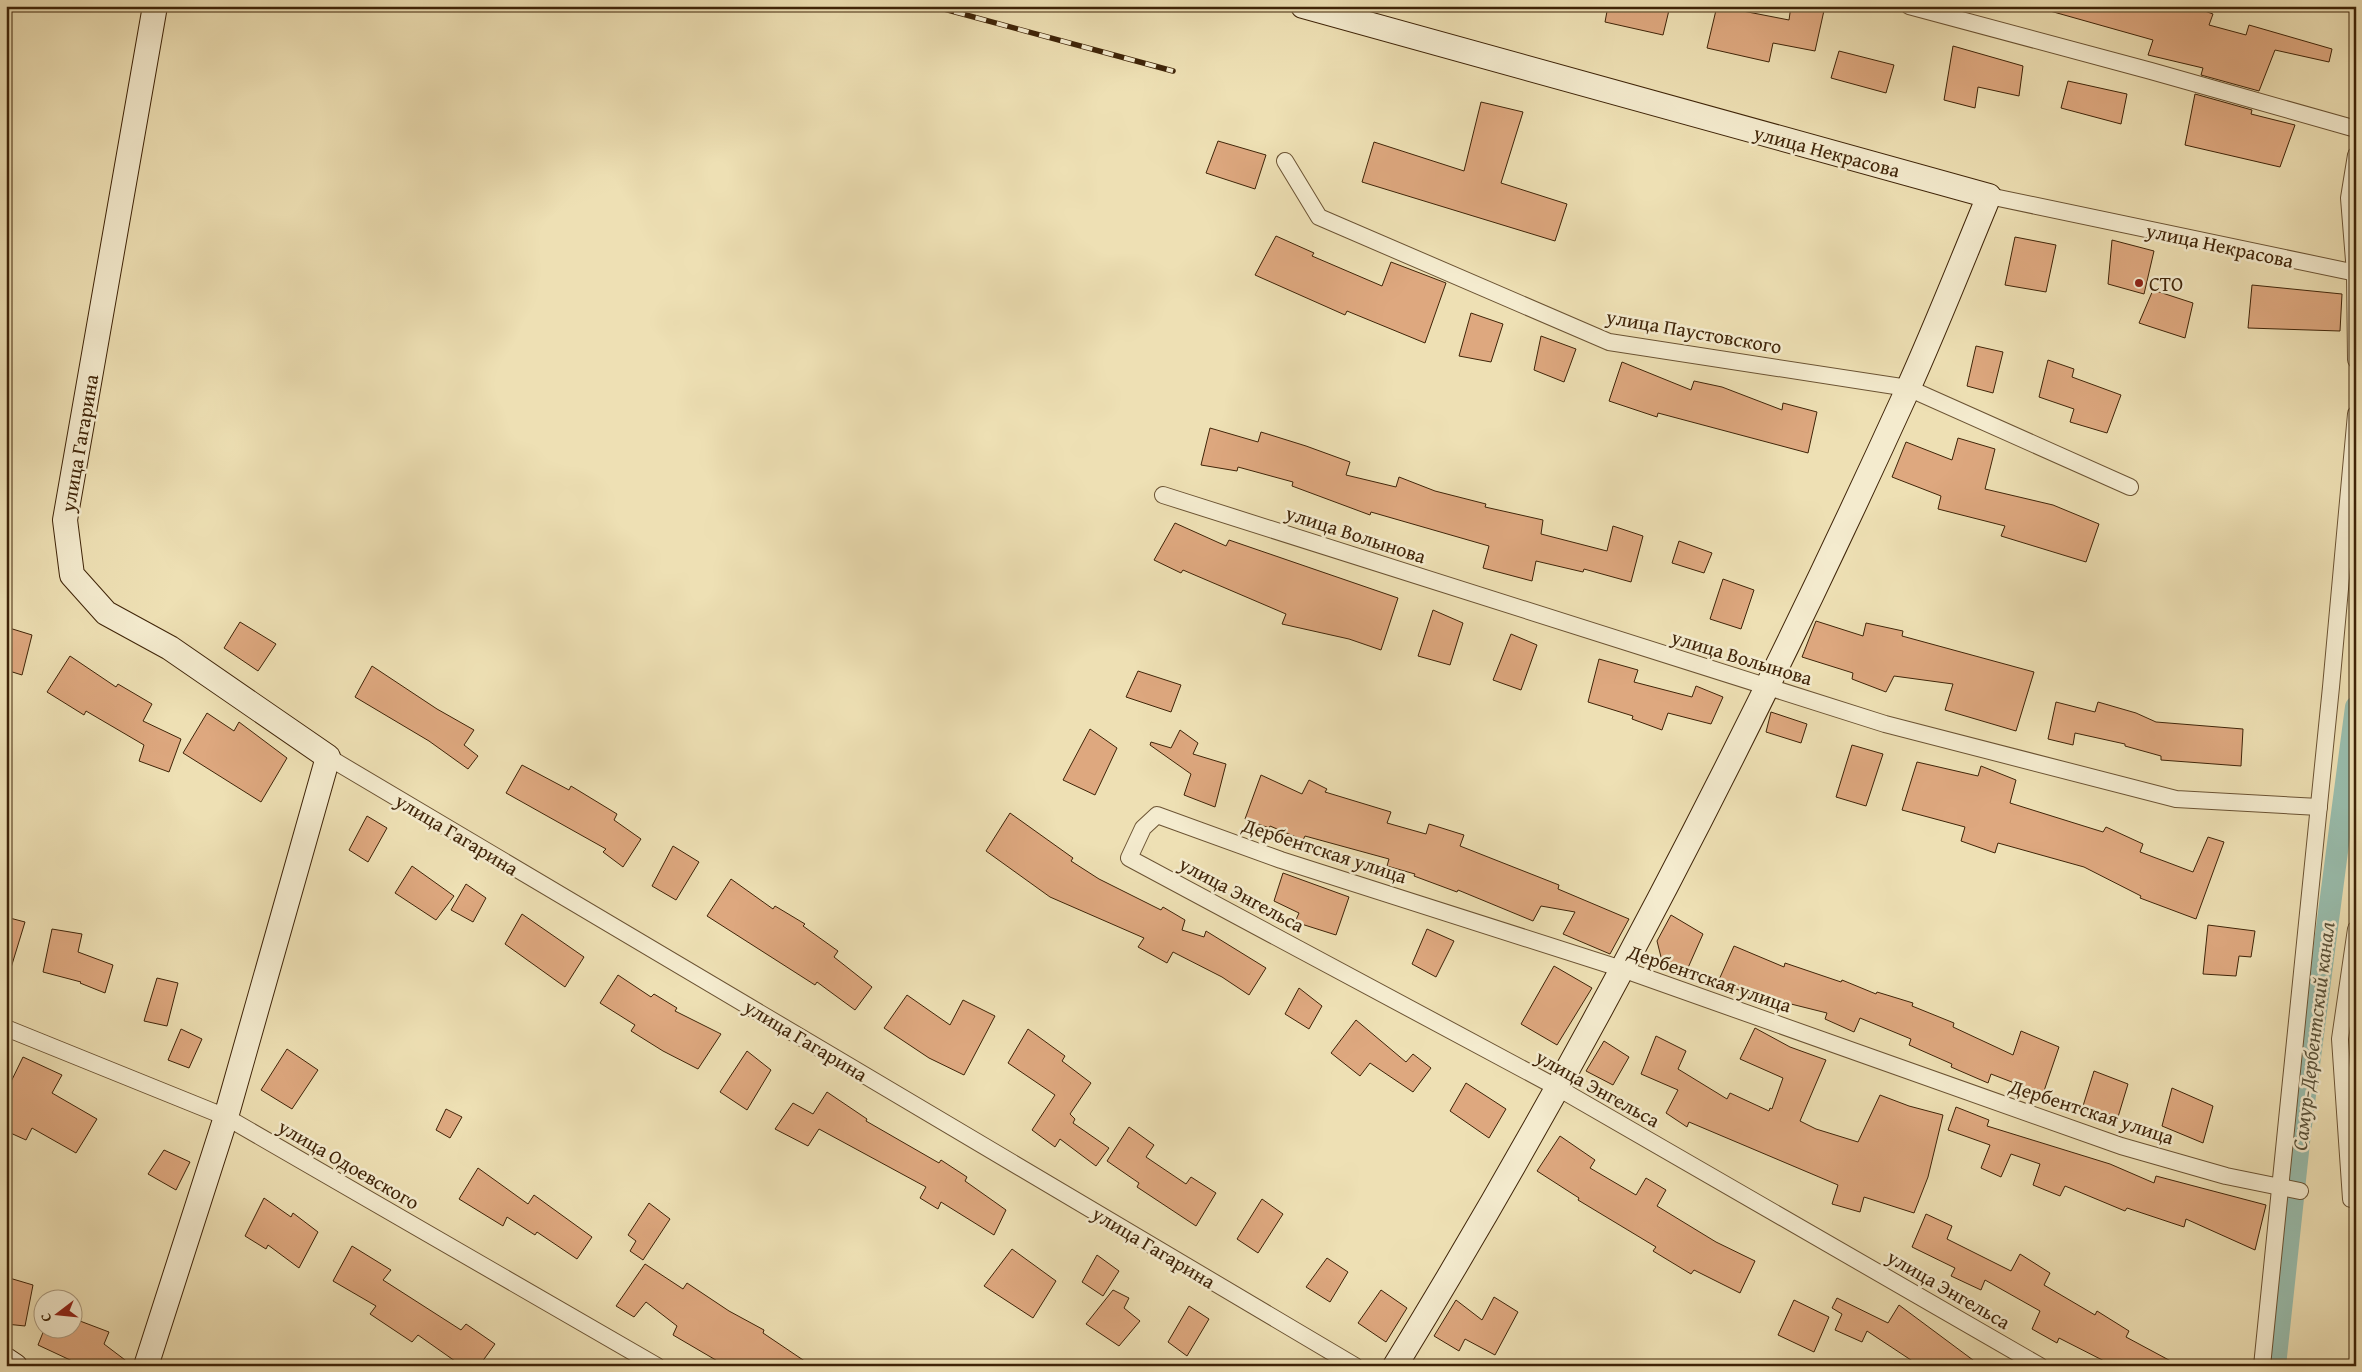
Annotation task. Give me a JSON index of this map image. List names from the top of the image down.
{
  "streets": {
    "street": [
      "улица Некрасова",
      "улица Паустовского",
      "улица Гагарина",
      "улица Волынова",
      "Дербентская улица",
      "улица Энгельса",
      "улица Одоевского"
    ]
  },
  "crossings": [
    ["Дербентская улица", "улица Энгельса"]
  ],
  "water": ["Самур-Дербентский канал"],
  "places": ["СТО"],
  "north": "left"
}
